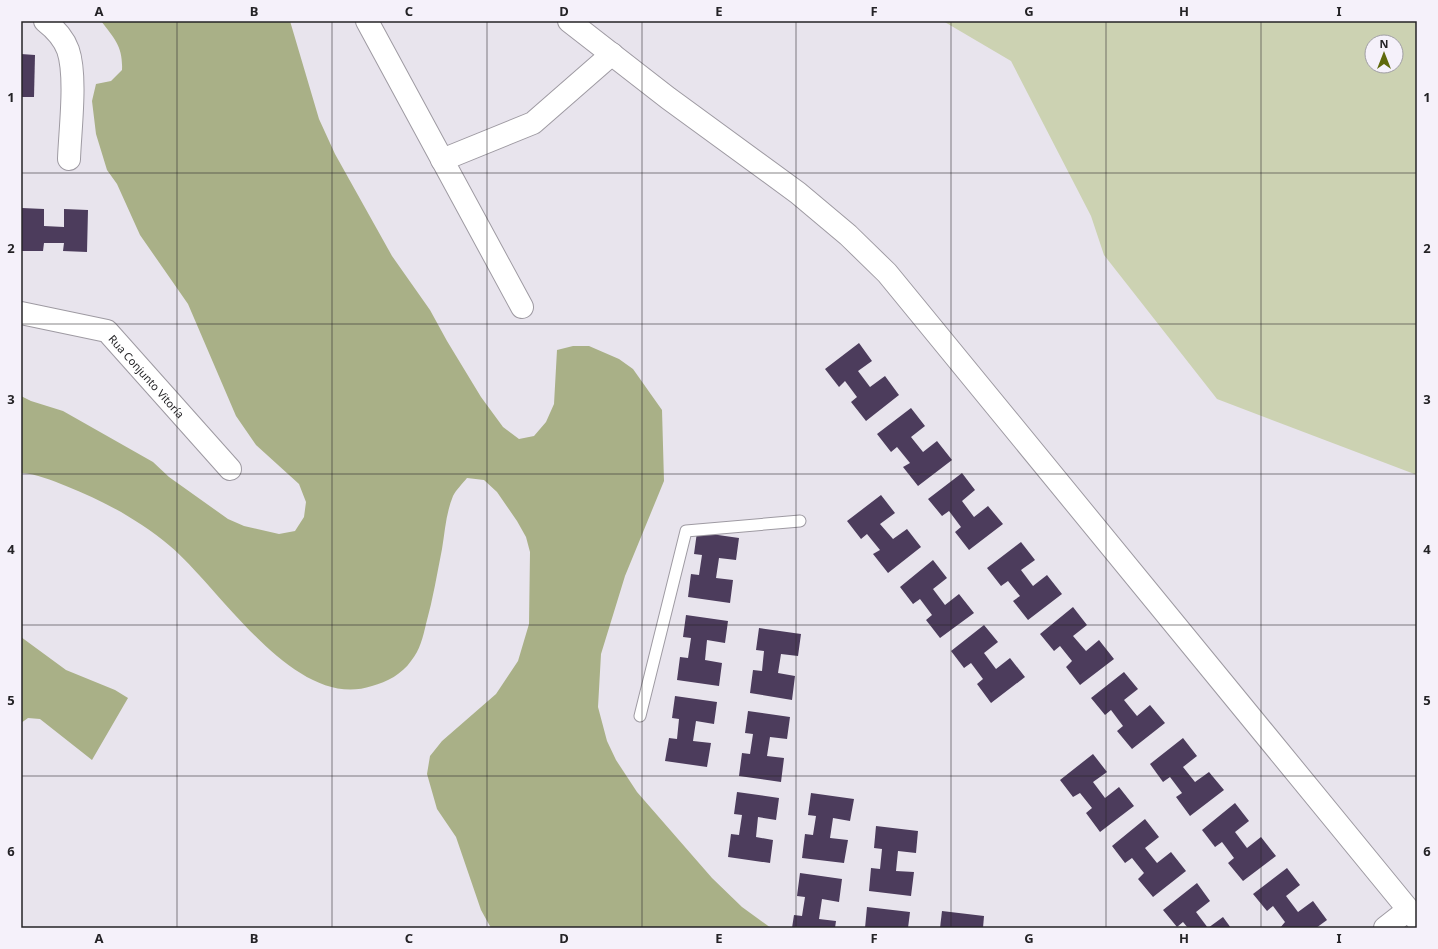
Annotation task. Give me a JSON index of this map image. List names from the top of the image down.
{
  "streets": {
    "street": ["Rua Conjunto Vitoría"]
  },
  "north": "top",
  "grid": {
    "columns": [
      "A",
      "B",
      "C",
      "D",
      "E",
      "F",
      "G",
      "H",
      "I"
    ],
    "rows": [
      "1",
      "2",
      "3",
      "4",
      "5",
      "6"
    ]
  }
}
